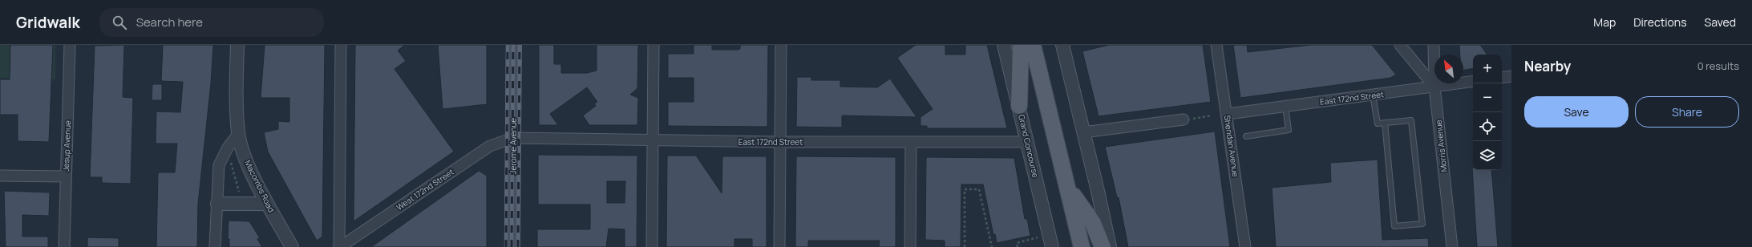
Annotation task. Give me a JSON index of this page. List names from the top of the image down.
{
  "streets": {
    "main road": ["Jerome Avenue"],
    "street": [
      "East 172nd Street",
      "Jesup Avenue",
      "Grand Concourse",
      "Sheridan Avenue",
      "Morris Avenue",
      "Macombs Road",
      "West 172nd Street"
    ]
  },
  "crossings": [
    ["East 172nd Street", "Jerome Avenue"],
    ["East 172nd Street", "Grand Concourse"],
    ["East 172nd Street", "Sheridan Avenue"],
    ["East 172nd Street", "Morris Avenue"],
    ["East 172nd Street", "West 172nd Street"],
    ["Jerome Avenue", "West 172nd Street"]
  ],
  "north": "top left",
  "page": {
    "header": "Gridwalk",
    "search": "Search here",
    "nav": ["Map", "Directions", "Saved"],
    "heading": ["Nearby", "0 results"],
    "map_buttons": ["+", "−"],
    "buttons": ["Save", "Share"]
  }
}
